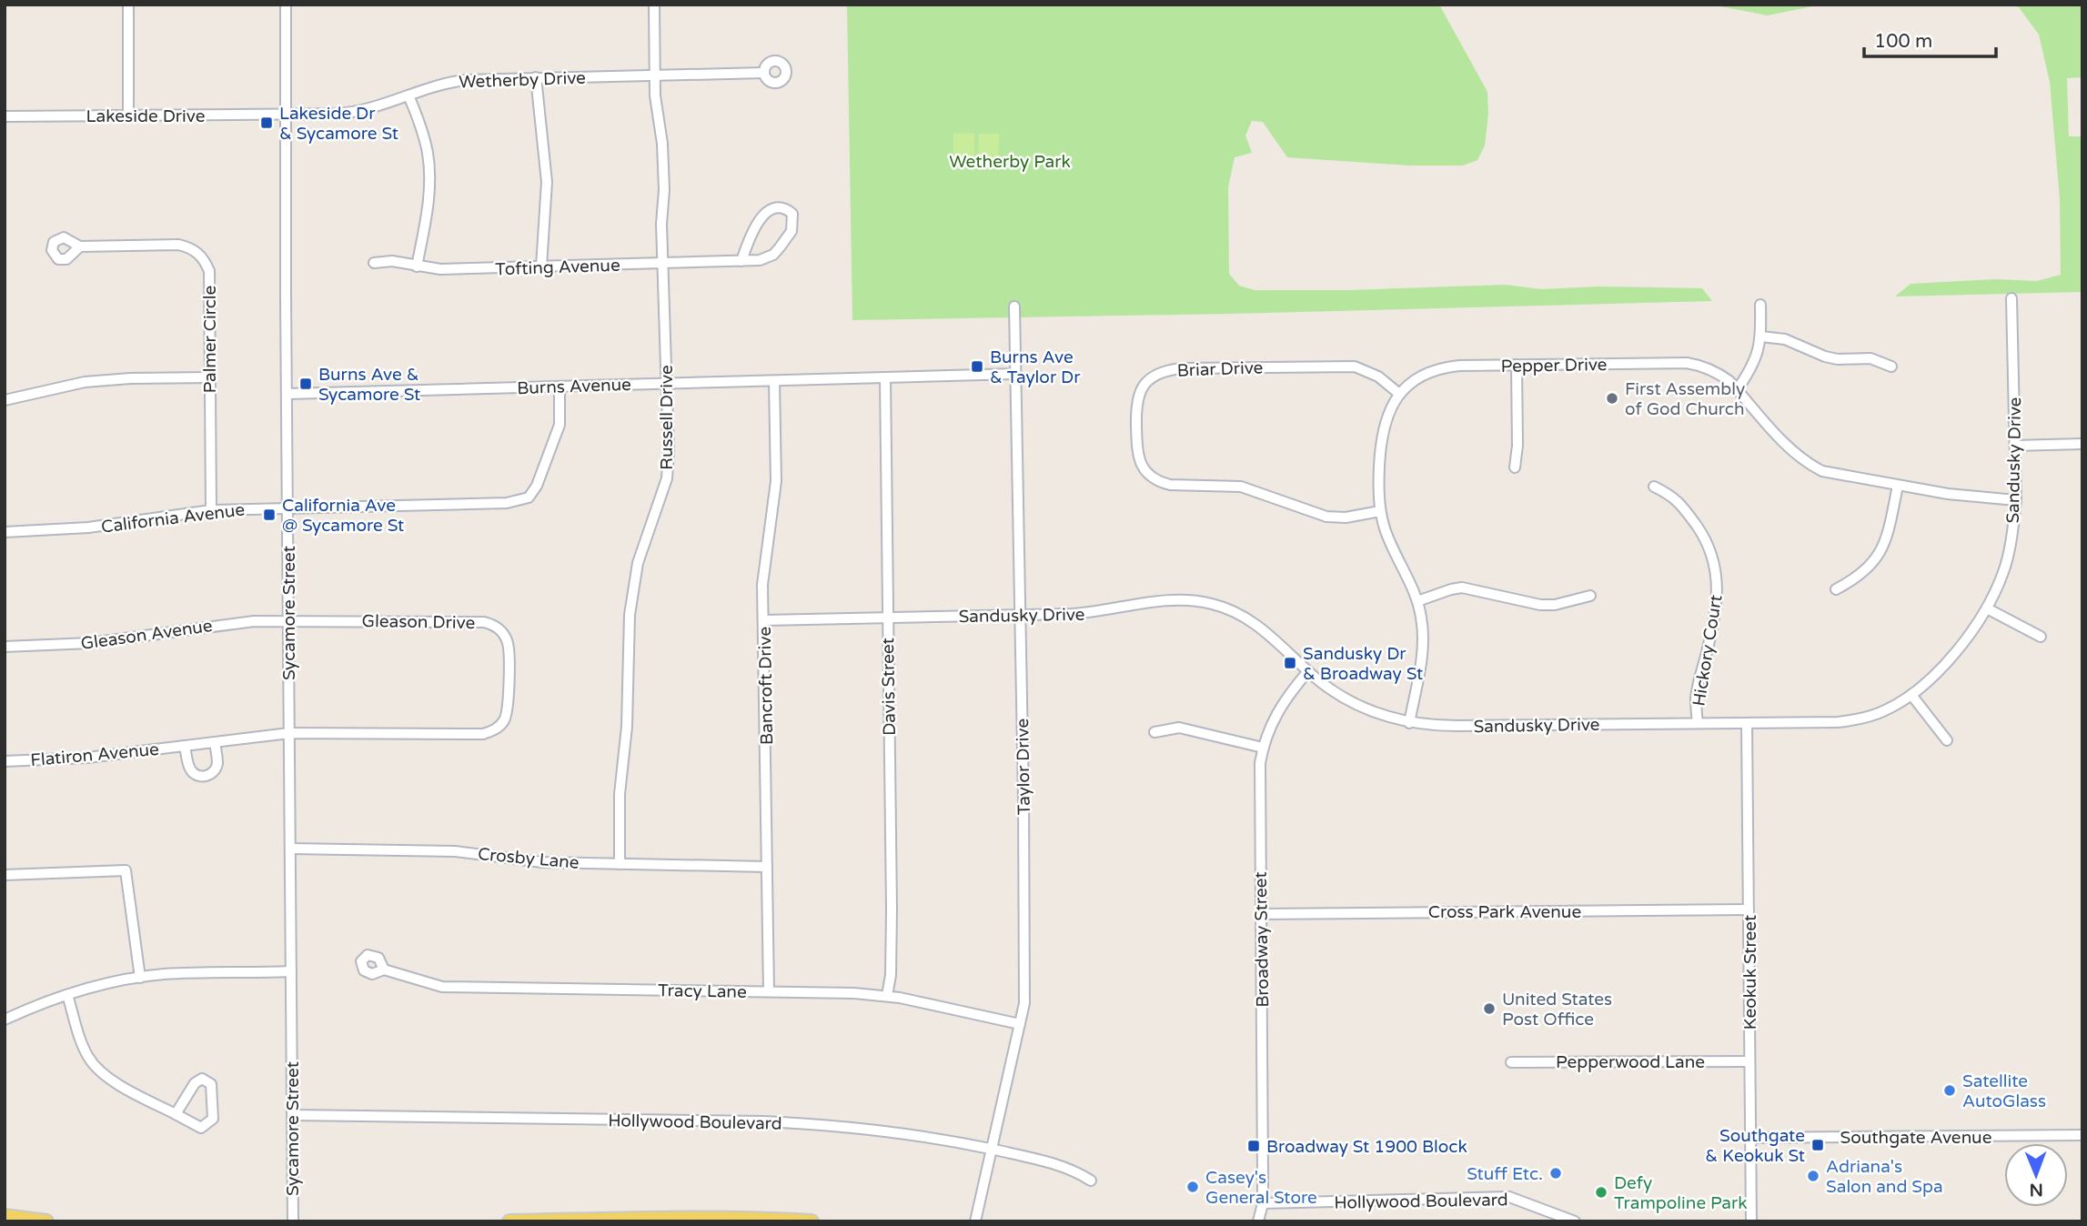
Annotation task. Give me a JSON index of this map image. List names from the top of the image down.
{
  "streets": {
    "street": [
      "Wetherby Drive",
      "Lakeside Drive",
      "Tofting Avenue",
      "Palmer Circle",
      "Pepper Drive",
      "Briar Drive",
      "Burns Avenue",
      "Russell Drive",
      "Sandusky Drive",
      "California Avenue",
      "Sycamore Street",
      "Gleason Drive",
      "Gleason Avenue",
      "Hickory Court",
      "Bancroft Drive",
      "Davis Street",
      "Flatiron Avenue",
      "Taylor Drive",
      "Crosby Lane",
      "Cross Park Avenue",
      "Broadway Street",
      "Keokuk Street",
      "Tracy Lane",
      "Pepperwood Lane",
      "Hollywood Boulevard",
      "Southgate Avenue"
    ]
  },
  "crossings": [
    ["Wetherby Drive", "Lakeside Drive"],
    ["Wetherby Drive", "Russell Drive"],
    ["Wetherby Drive", "Sycamore Street"],
    ["Lakeside Drive", "Sycamore Street"],
    ["Tofting Avenue", "Russell Drive"],
    ["Palmer Circle", "California Avenue"],
    ["Pepper Drive", "Briar Drive"],
    ["Pepper Drive", "Sandusky Drive"],
    ["Burns Avenue", "Russell Drive"],
    ["Burns Avenue", "California Avenue"],
    ["Burns Avenue", "Sycamore Street"],
    ["Burns Avenue", "Bancroft Drive"],
    ["Burns Avenue", "Davis Street"],
    ["Burns Avenue", "Taylor Drive"],
    ["Russell Drive", "Crosby Lane"],
    ["Sandusky Drive", "Hickory Court"],
    ["Sandusky Drive", "Bancroft Drive"],
    ["Sandusky Drive", "Davis Street"],
    ["Sandusky Drive", "Taylor Drive"],
    ["Sandusky Drive", "Broadway Street"],
    ["Sandusky Drive", "Keokuk Street"],
    ["California Avenue", "Sycamore Street"],
    ["Sycamore Street", "Gleason Drive"],
    ["Sycamore Street", "Gleason Avenue"],
    ["Sycamore Street", "Flatiron Avenue"],
    ["Sycamore Street", "Crosby Lane"],
    ["Sycamore Street", "Hollywood Boulevard"],
    ["Gleason Drive", "Gleason Avenue"],
    ["Gleason Drive", "Flatiron Avenue"],
    ["Bancroft Drive", "Crosby Lane"],
    ["Bancroft Drive", "Tracy Lane"],
    ["Davis Street", "Tracy Lane"],
    ["Taylor Drive", "Tracy Lane"],
    ["Taylor Drive", "Hollywood Boulevard"],
    ["Cross Park Avenue", "Broadway Street"],
    ["Cross Park Avenue", "Keokuk Street"],
    ["Broadway Street", "Hollywood Boulevard"],
    ["Keokuk Street", "Pepperwood Lane"],
    ["Keokuk Street", "Southgate Avenue"]
  ],
  "parks": ["Wetherby Park"],
  "places": {
    "transit": [
      "Lakeside Dr & Sycamore St",
      "Burns Ave & Taylor Dr",
      "Burns Ave & Sycamore St",
      "California Ave @ Sycamore St",
      "Sandusky Dr & Broadway St",
      "Southgate & Keokuk St",
      "Broadway St 1900 Block"
    ],
    "other": [
      "First Assembly of God Church",
      "United States Post Office",
      "Satellite AutoGlass",
      "Stuff Etc.",
      "Adriana's Salon and Spa",
      "Casey's General Store",
      "Defy Trampoline Park"
    ]
  },
  "scale_bar": "100 m",
  "north": "bottom"
}
